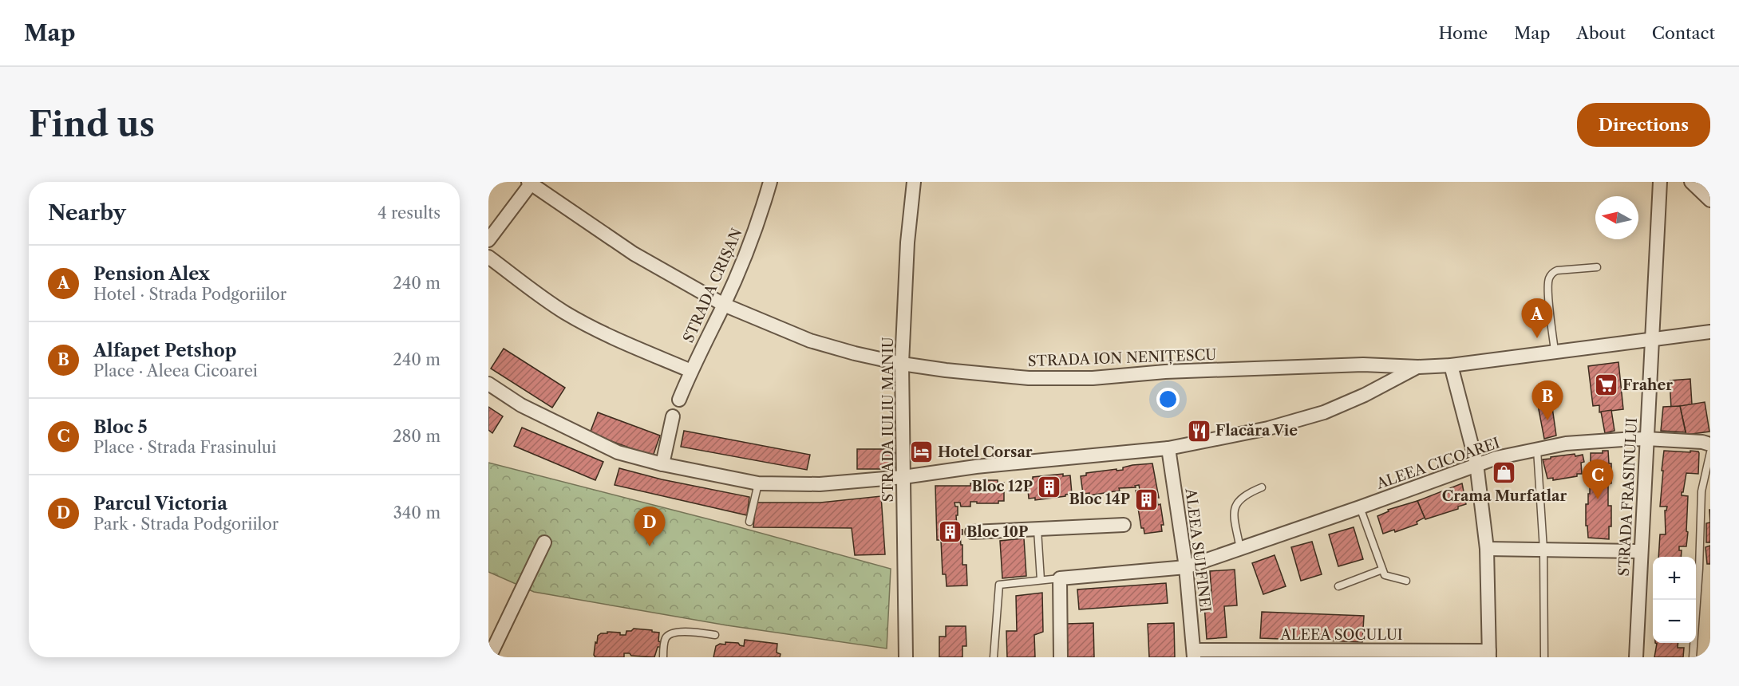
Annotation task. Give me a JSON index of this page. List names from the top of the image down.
{
  "streets": {
    "street": [
      "STRADA CRIȘAN",
      "STRADA ION NENIȚESCU",
      "STRADA IULIU MANIU",
      "ALEEA CICOAREI",
      "STRADA FRASINULUI",
      "ALEEA SULFINEI",
      "ALEEA SOCULUI"
    ]
  },
  "crossings": [
    ["STRADA CRIȘAN", "STRADA ION NENIȚESCU"],
    ["STRADA ION NENIȚESCU", "STRADA IULIU MANIU"],
    ["STRADA ION NENIȚESCU", "STRADA FRASINULUI"],
    ["ALEEA CICOAREI", "STRADA FRASINULUI"],
    ["ALEEA CICOAREI", "ALEEA SULFINEI"],
    ["ALEEA SULFINEI", "ALEEA SOCULUI"]
  ],
  "places": {
    "supermarket": ["Fraher"],
    "restaurant": ["Flacăra Vie"],
    "hotel": ["Hotel Corsar"],
    "shop": ["Crama Murfatlar"],
    "building": ["Bloc 12P", "Bloc 14P", "Bloc 10P"]
  },
  "north": "left",
  "page": {
    "header": "Map",
    "nav": [
      "Home",
      "Map",
      "About",
      "Contact"
    ],
    "buttons": "Directions",
    "title": "Find us",
    "heading": ["Nearby", "4 results"],
    "list": [
      {
        "mark": "A",
        "name": "Pension Alex",
        "note": "Hotel · Strada Podgoriilor",
        "value": "240 m"
      },
      {
        "mark": "B",
        "name": "Alfapet Petshop",
        "note": "Place · Aleea Cicoarei",
        "value": "240 m"
      },
      {
        "mark": "C",
        "name": "Bloc 5",
        "note": "Place · Strada Frasinului",
        "value": "280 m"
      },
      {
        "mark": "D",
        "name": "Parcul Victoria",
        "note": "Park · Strada Podgoriilor",
        "value": "340 m"
      }
    ],
    "pins": [
      "A",
      "B",
      "C",
      "D"
    ],
    "map_buttons": ["+", "−"]
  }
}
